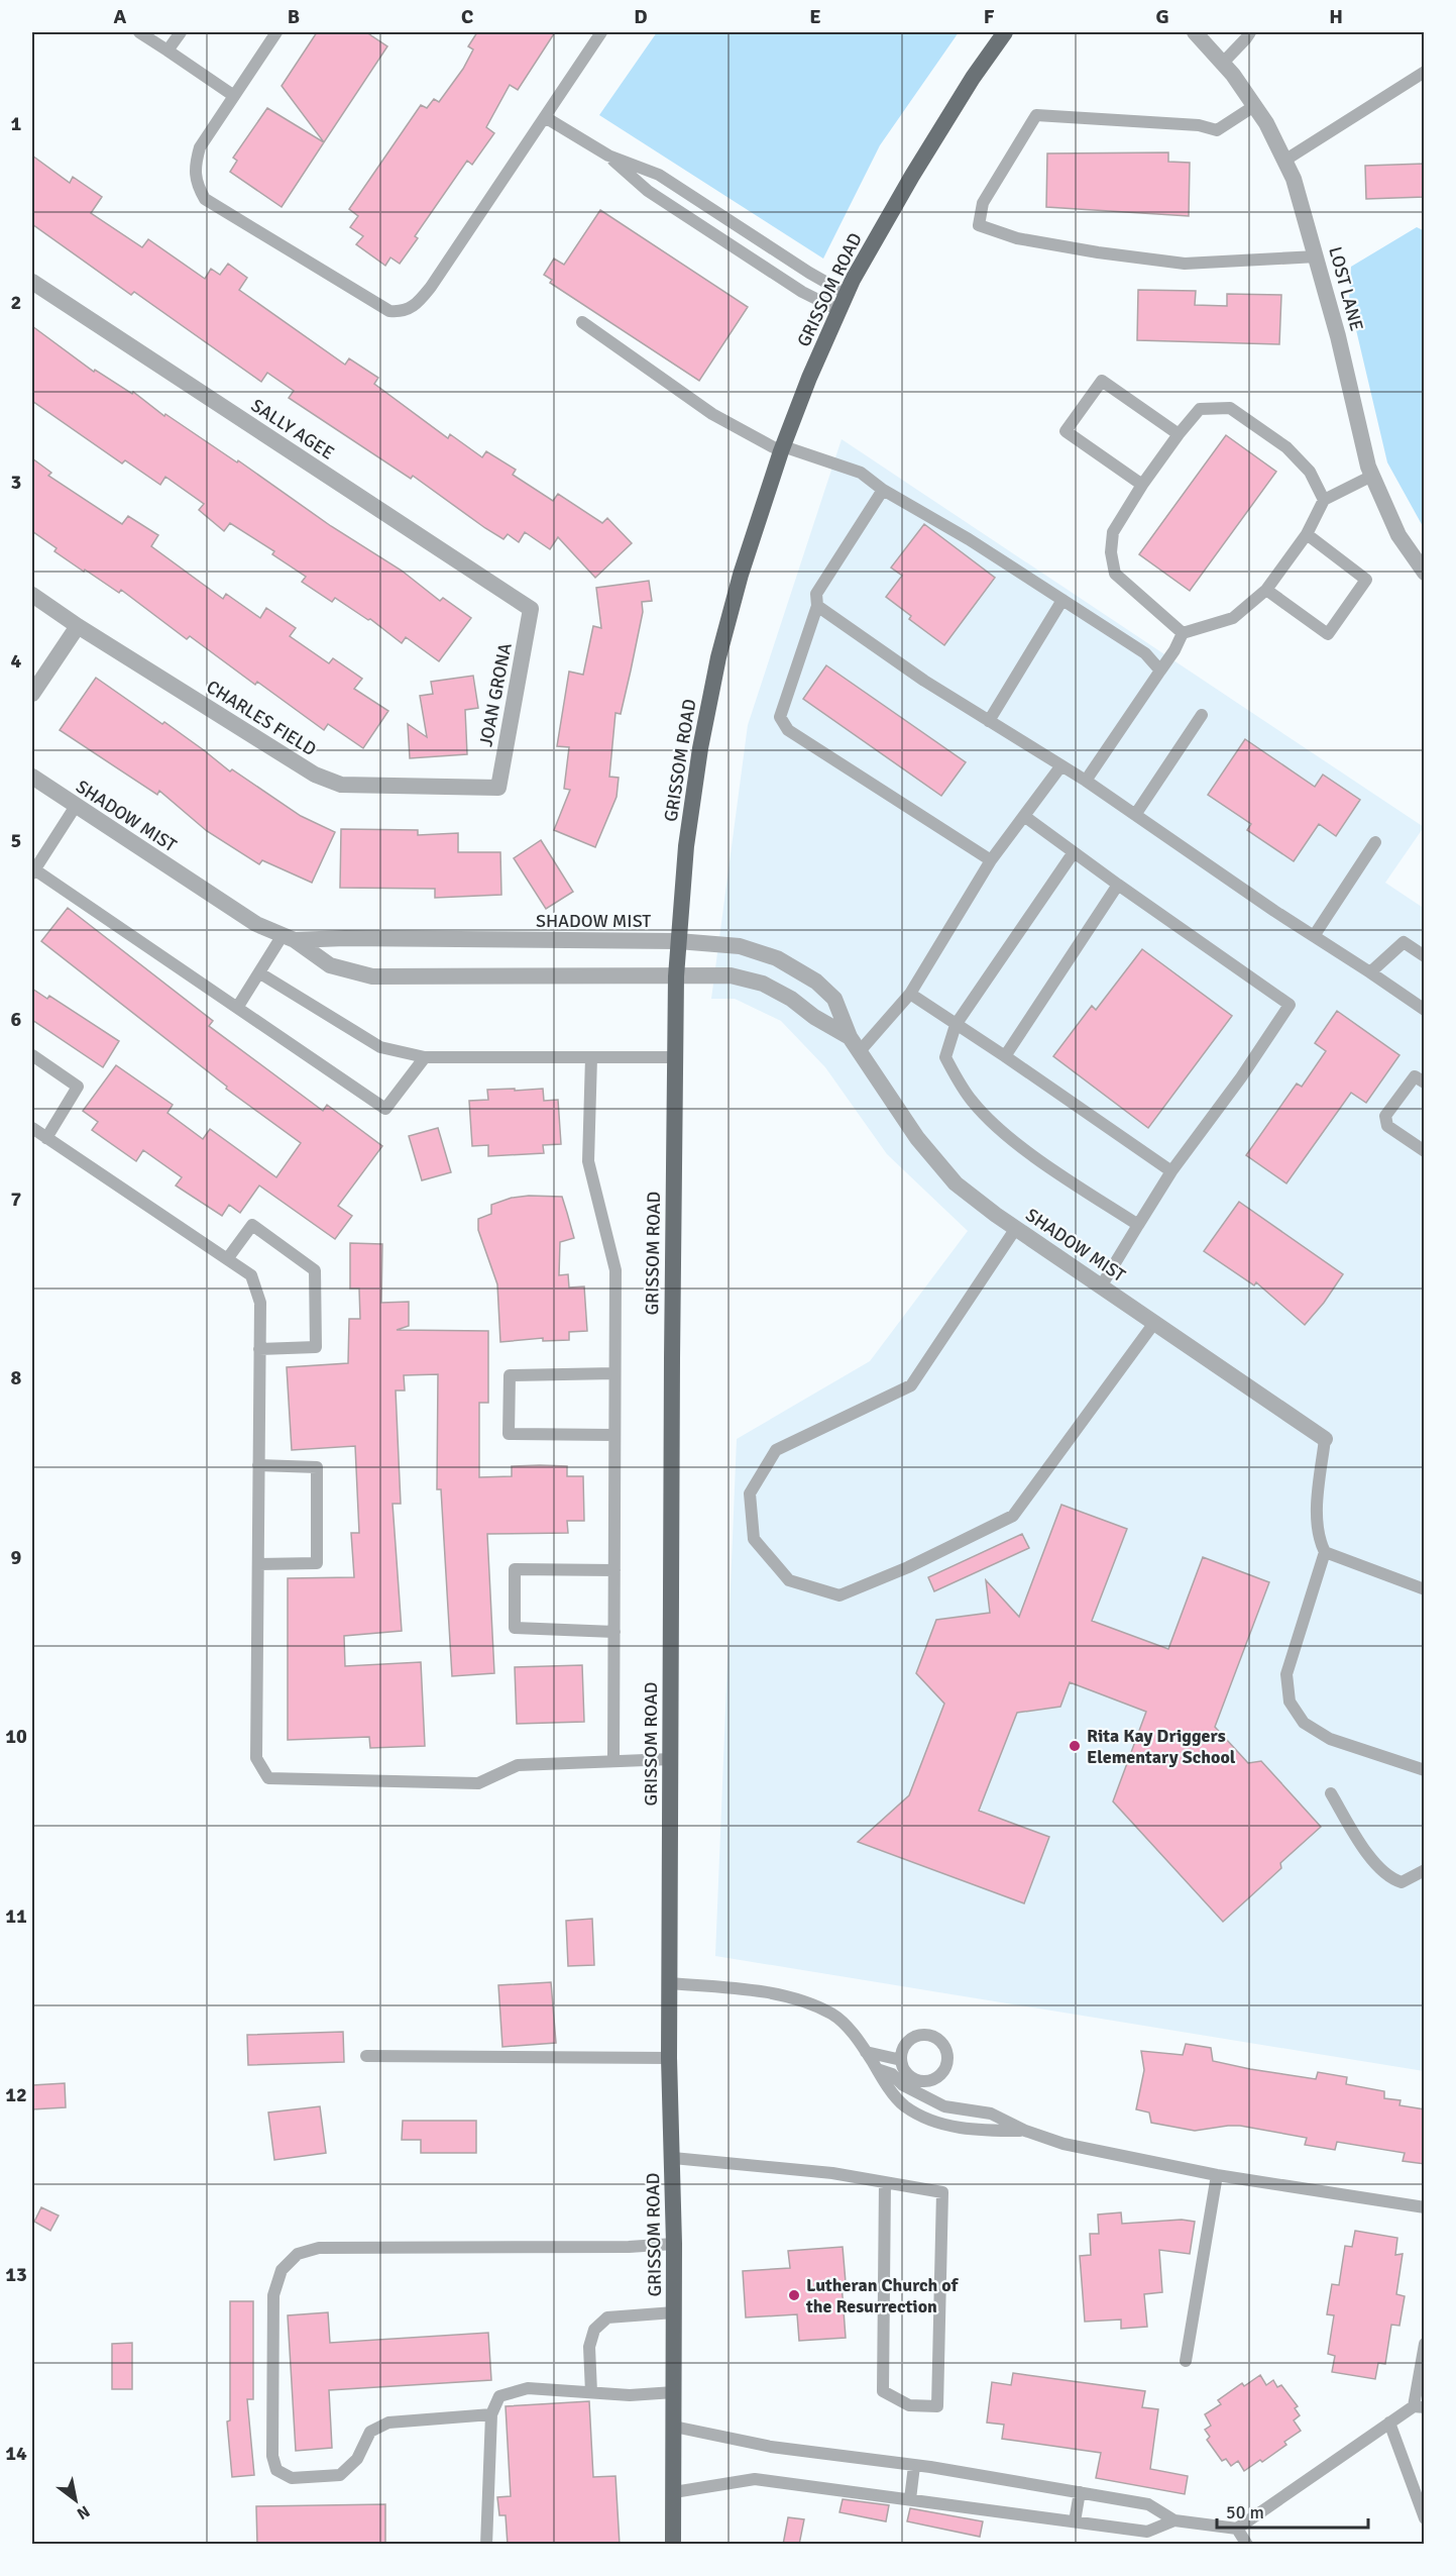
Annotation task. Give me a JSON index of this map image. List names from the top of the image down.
{
  "streets": {
    "main road": ["GRISSOM ROAD"],
    "street": [
      "LOST LANE",
      "SALLY AGEE",
      "JOAN GRONA",
      "CHARLES FIELD",
      "SHADOW MIST"
    ]
  },
  "crossings": [
    ["GRISSOM ROAD", "SHADOW MIST"],
    ["SALLY AGEE", "JOAN GRONA"],
    ["JOAN GRONA", "CHARLES FIELD"]
  ],
  "places": ["Rita Kay Driggers Elementary School", "Lutheran Church of the Resurrection"],
  "scale_bar": "50 m",
  "north": "bottom right",
  "grid": {
    "columns": [
      "A",
      "B",
      "C",
      "D",
      "E",
      "F",
      "G",
      "H"
    ],
    "rows": [
      "1",
      "2",
      "3",
      "4",
      "5",
      "6",
      "7",
      "8",
      "9",
      "10",
      "11",
      "12",
      "13",
      "14"
    ]
  }
}
